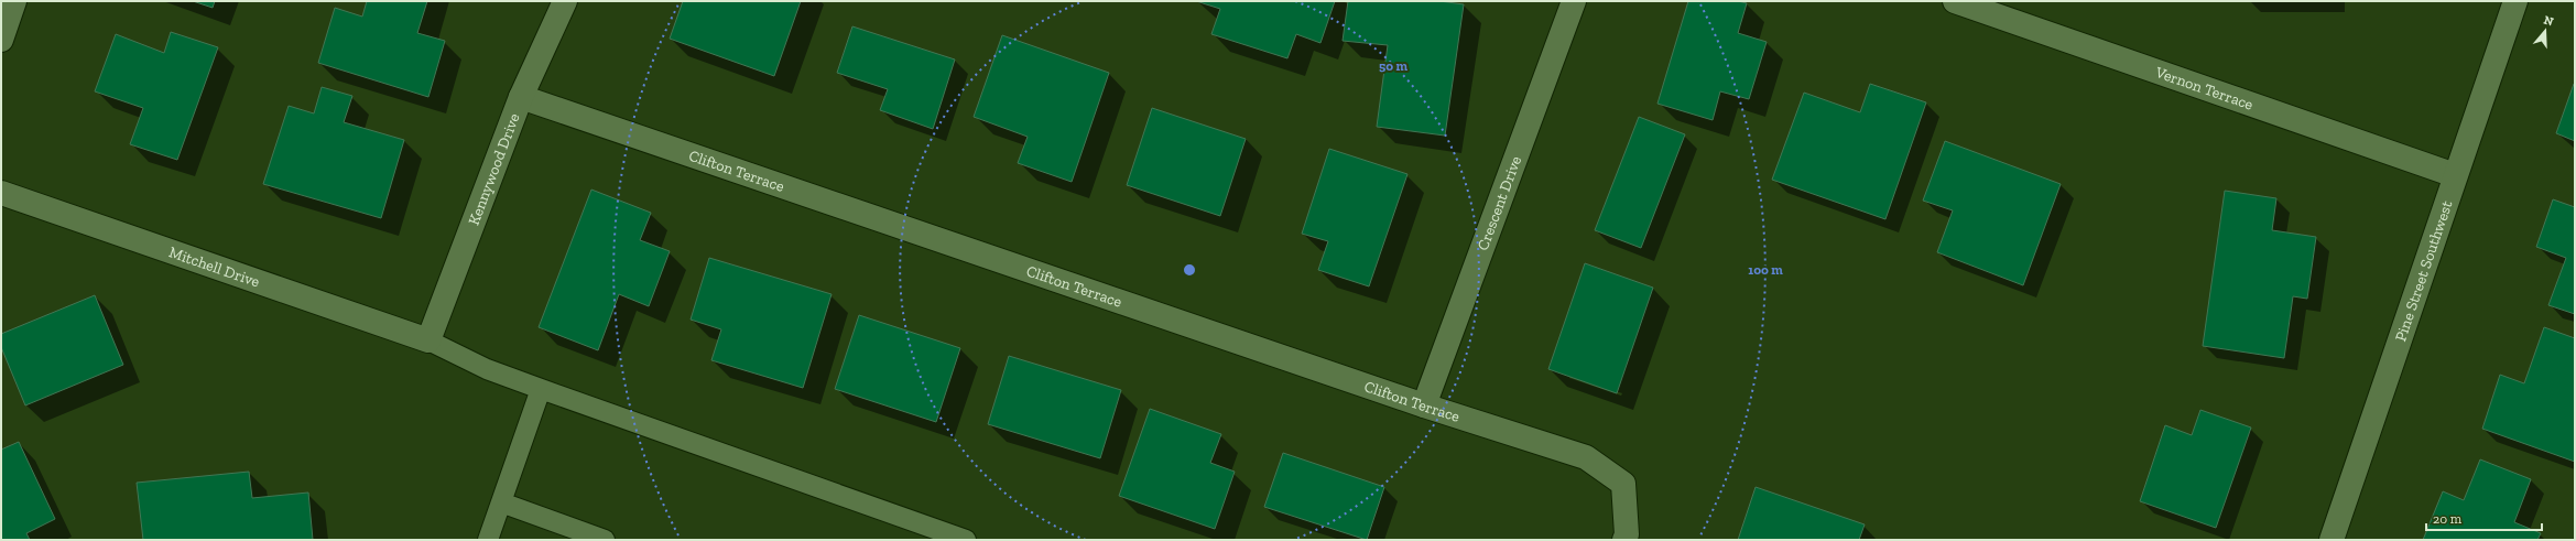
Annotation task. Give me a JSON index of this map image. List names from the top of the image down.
{
  "streets": {
    "street": [
      "Vernon Terrace",
      "Kennywood Drive",
      "Clifton Terrace",
      "Crescent Drive",
      "Mitchell Drive",
      "Pine Street Southwest"
    ]
  },
  "crossings": [
    ["Vernon Terrace", "Pine Street Southwest"],
    ["Kennywood Drive", "Clifton Terrace"],
    ["Kennywood Drive", "Mitchell Drive"],
    ["Clifton Terrace", "Crescent Drive"]
  ],
  "scale_bar": "20 m",
  "north": "top",
  "rings": ["50 m", "100 m"]
}
